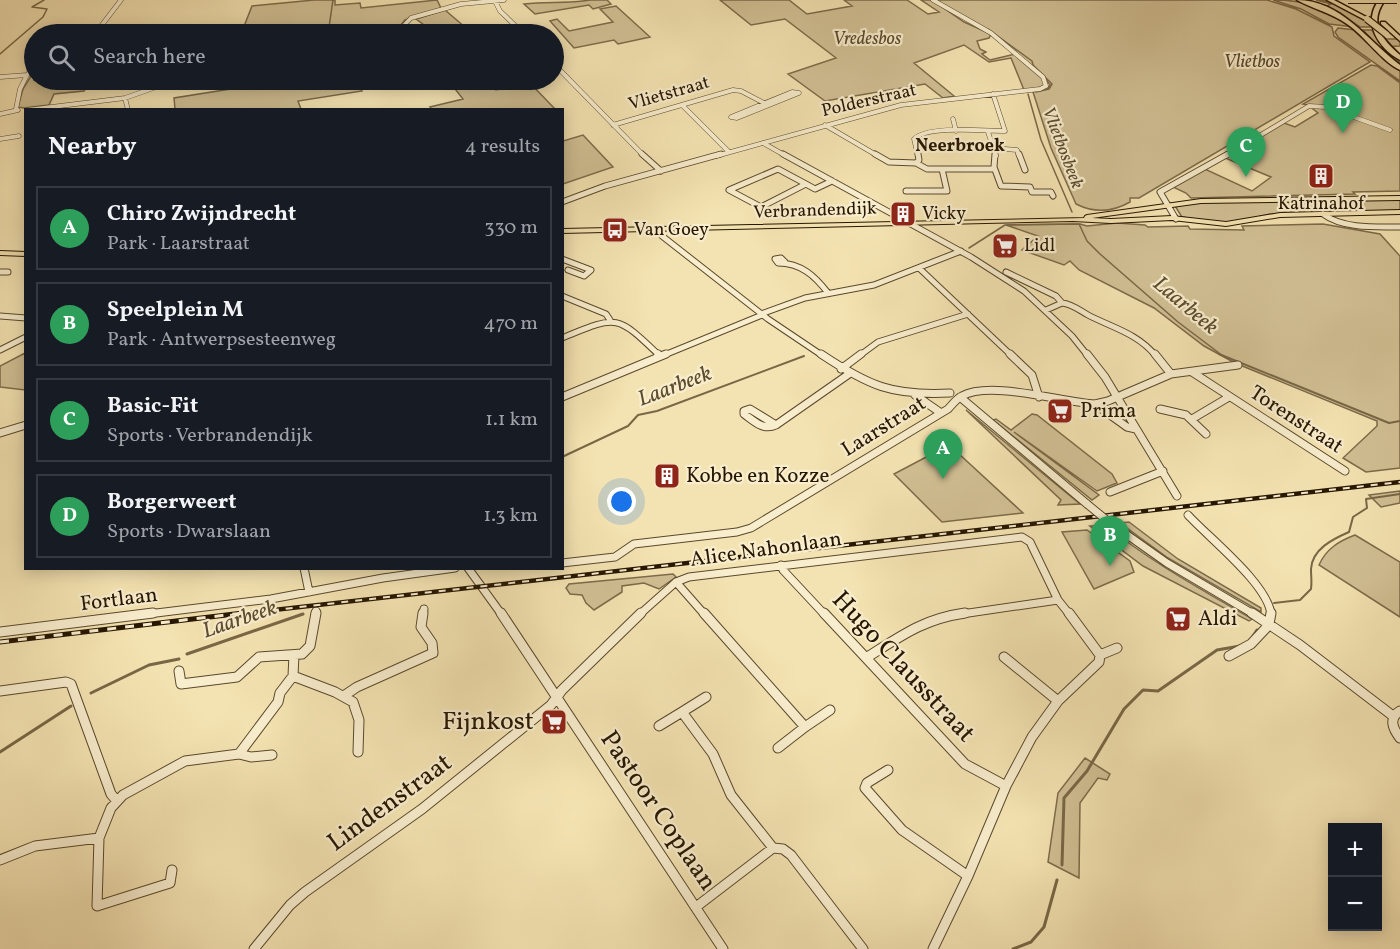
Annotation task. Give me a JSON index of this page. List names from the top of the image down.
{
  "streets": {
    "main road": ["Verbrandendijk"],
    "street": [
      "Vlietstraat",
      "Polderstraat",
      "Torenstraat",
      "Laarstraat",
      "Alice Nahonlaan",
      "Fortlaan",
      "Hugo Clausstraat",
      "Lindenstraat",
      "Pastoor Coplaan"
    ]
  },
  "crossings": [
    ["Alice Nahonlaan", "Hugo Clausstraat"],
    ["Alice Nahonlaan", "Lindenstraat"],
    ["Alice Nahonlaan", "Pastoor Coplaan"],
    ["Lindenstraat", "Pastoor Coplaan"]
  ],
  "districts": ["Neerbroek"],
  "water": ["Vlietbosbeek", "Laarbeek"],
  "parks": ["Vredesbos", "Vlietbos"],
  "places": {
    "building": ["Katrinahof", "Vicky", "Kobbe en Kozze"],
    "bus stop": ["Van Goey"],
    "supermarket": [
      "Lidl",
      "Prima",
      "Aldi",
      "Fijnkost"
    ]
  },
  "page": {
    "search": "Search here",
    "pins": [
      "D",
      "C",
      "A",
      "B"
    ],
    "heading": ["Nearby", "4 results"],
    "list": [
      {
        "mark": "A",
        "name": "Chiro Zwijndrecht",
        "note": "Park · Laarstraat",
        "value": "330 m"
      },
      {
        "mark": "B",
        "name": "Speelplein M",
        "note": "Park · Antwerpsesteenweg",
        "value": "470 m"
      },
      {
        "mark": "C",
        "name": "Basic-Fit",
        "note": "Sports · Verbrandendijk",
        "value": "1.1 km"
      },
      {
        "mark": "D",
        "name": "Borgerweert",
        "note": "Sports · Dwarslaan",
        "value": "1.3 km"
      }
    ],
    "map_buttons": ["+", "−"]
  }
}
